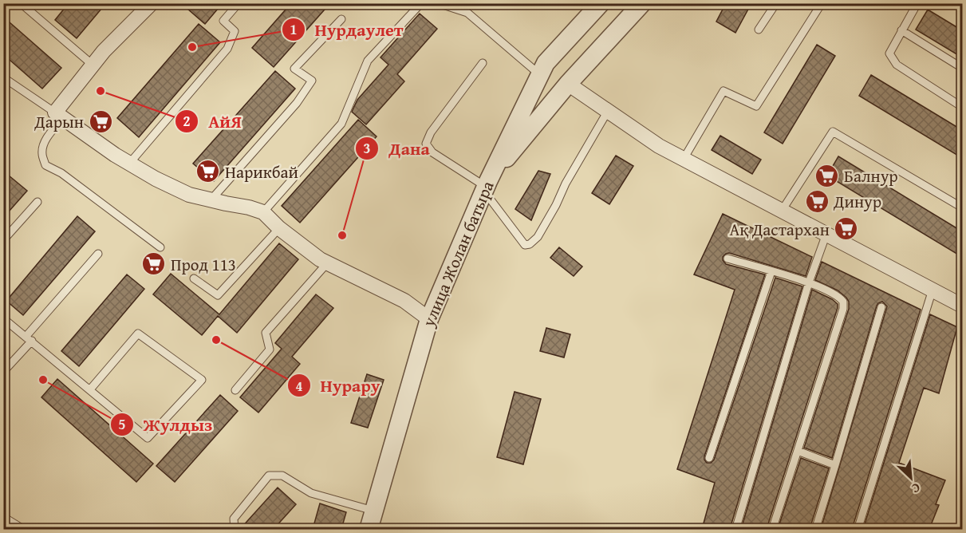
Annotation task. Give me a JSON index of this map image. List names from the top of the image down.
{
  "streets": {
    "street": ["улица Жолан батыра"]
  },
  "places": {
    "other": [
      "Нурдаулет",
      "АйЯ",
      "Дана",
      "Нурару",
      "Жулдыз"
    ],
    "supermarket": [
      "Дарын",
      "Нарикбай",
      "Балнур",
      "Динур",
      "Ақ Дастархан",
      "Прод 113"
    ]
  },
  "north": "bottom right"
}
